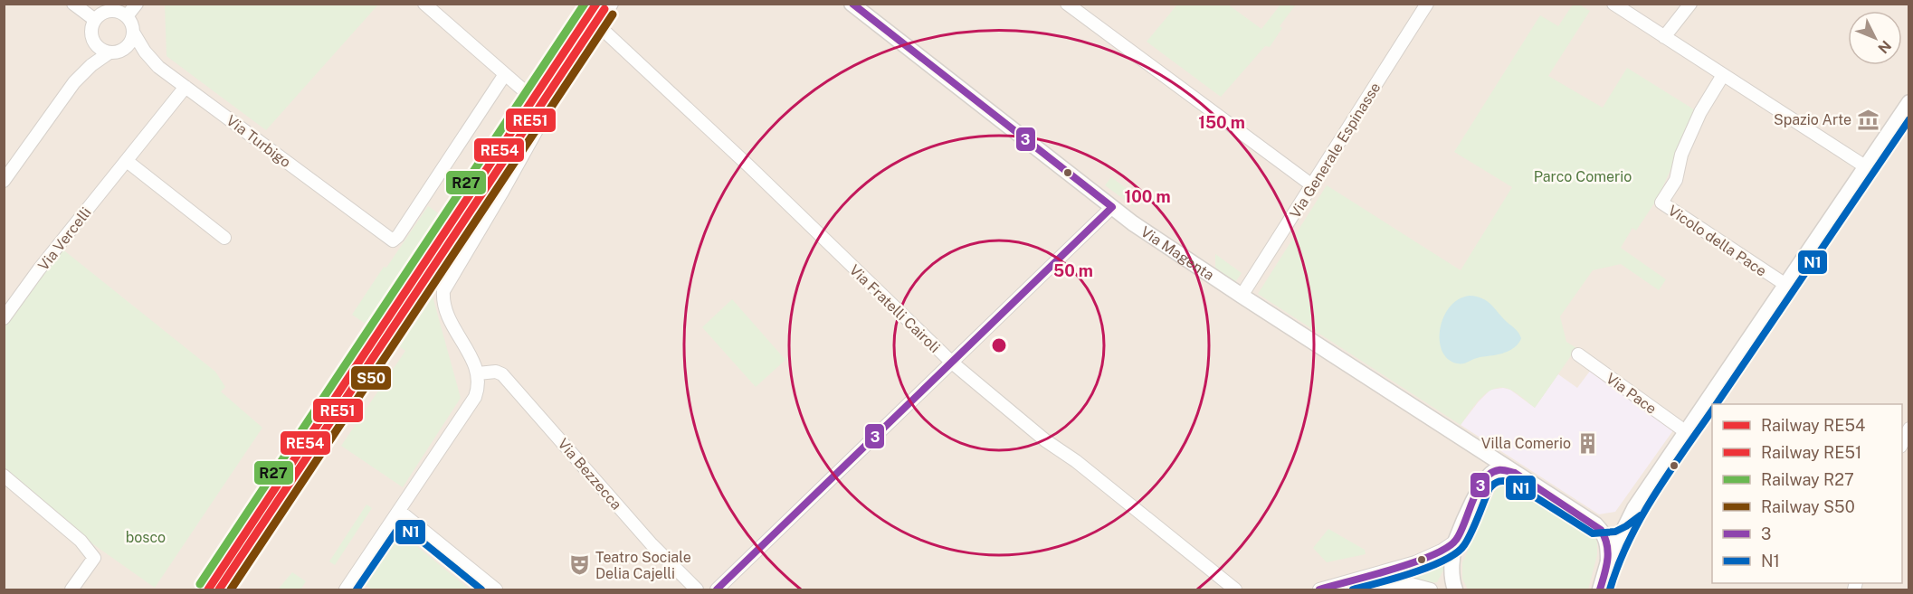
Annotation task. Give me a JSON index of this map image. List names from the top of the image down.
{
  "streets": {
    "street": [
      "Via Turbigo",
      "Via Generale Espinasse",
      "Via Vercelli",
      "Vicolo della Pace",
      "Via Magenta",
      "Via Fratelli Cairoli",
      "Via Pace",
      "Via Bezzecca"
    ]
  },
  "crossings": [
    ["Via Turbigo", "Via Vercelli"],
    ["Via Generale Espinasse", "Via Magenta"]
  ],
  "parks": ["Parco Comerio", "bosco"],
  "places": {
    "museum": ["Spazio Arte"],
    "building": ["Villa Comerio"],
    "theatre": ["Teatro Sociale Delia Cajelli"]
  },
  "lines": [
    "rail line RE54",
    "rail line R27",
    "transit line 3",
    "rail line RE51",
    "rail line S50",
    "transit line N1"
  ],
  "legend": [
    "Railway RE54",
    "Railway RE51",
    "Railway R27",
    "Railway S50",
    "3",
    "N1"
  ],
  "north": "bottom right",
  "rings": ["150 m", "100 m", "50 m"]
}
